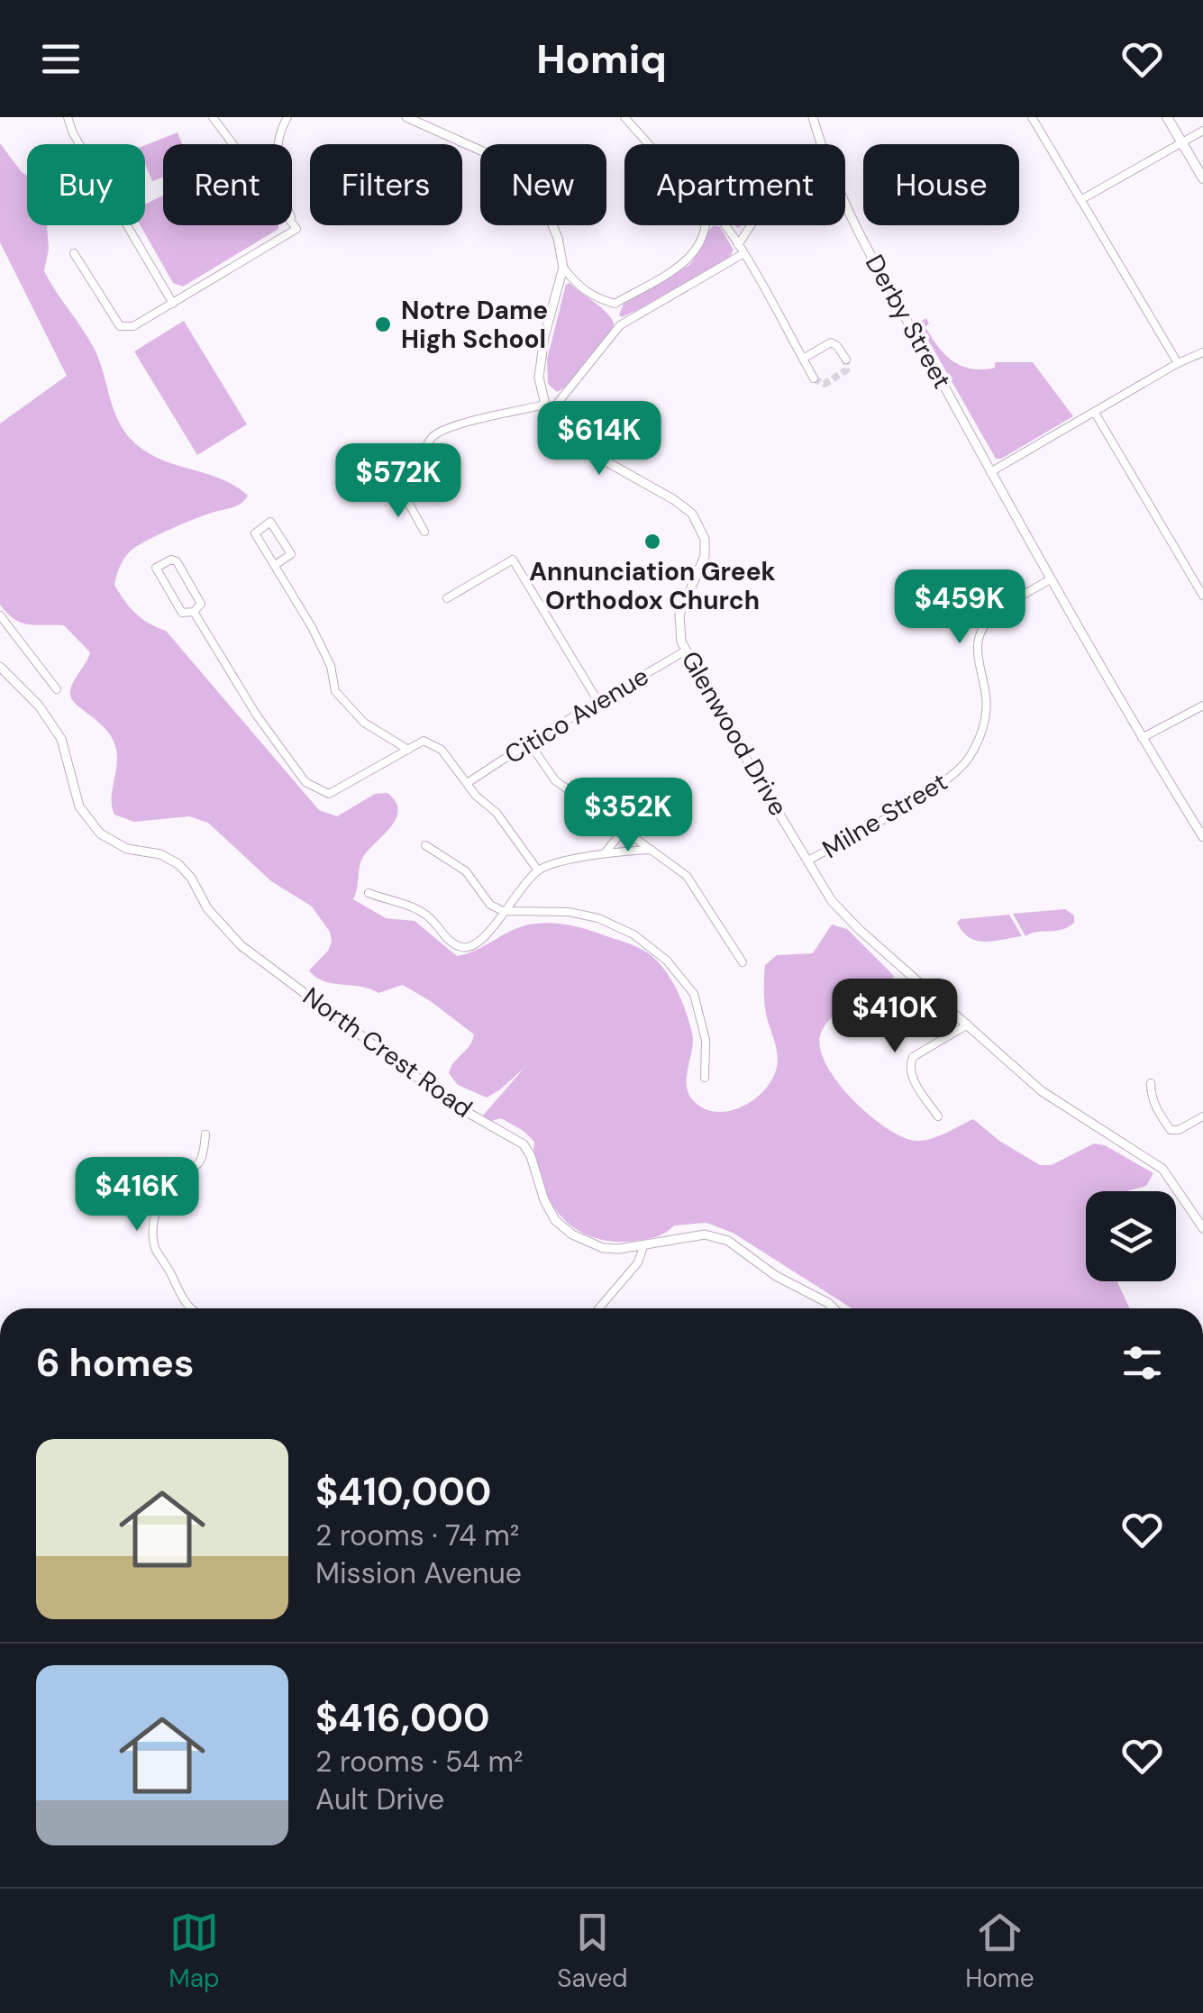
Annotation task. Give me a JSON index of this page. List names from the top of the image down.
{
  "streets": {
    "street": [
      "Derby Street",
      "Citico Avenue",
      "Glenwood Drive",
      "Milne Street",
      "North Crest Road"
    ]
  },
  "crossings": [
    ["Derby Street", "Milne Street"],
    ["Citico Avenue", "Glenwood Drive"],
    ["Glenwood Drive", "Milne Street"]
  ],
  "places": ["Notre Dame High School", "Annunciation Greek Orthodox Church"],
  "page": {
    "header": "Homiq",
    "chip": [
      "Buy",
      "Rent",
      "Filters",
      "New",
      "Apartment",
      "House"
    ],
    "price": [
      "$614K",
      "$572K",
      "$459K",
      "$352K",
      "$410K",
      "$416K"
    ],
    "heading": "6 homes",
    "list": [
      {
        "name": "$410,000",
        "note": "2 rooms · 74 m² · Mission Avenue"
      },
      {
        "name": "$416,000",
        "note": "2 rooms · 54 m² · Ault Drive"
      }
    ],
    "tabs": ["Map", "Saved", "Home"]
  }
}
